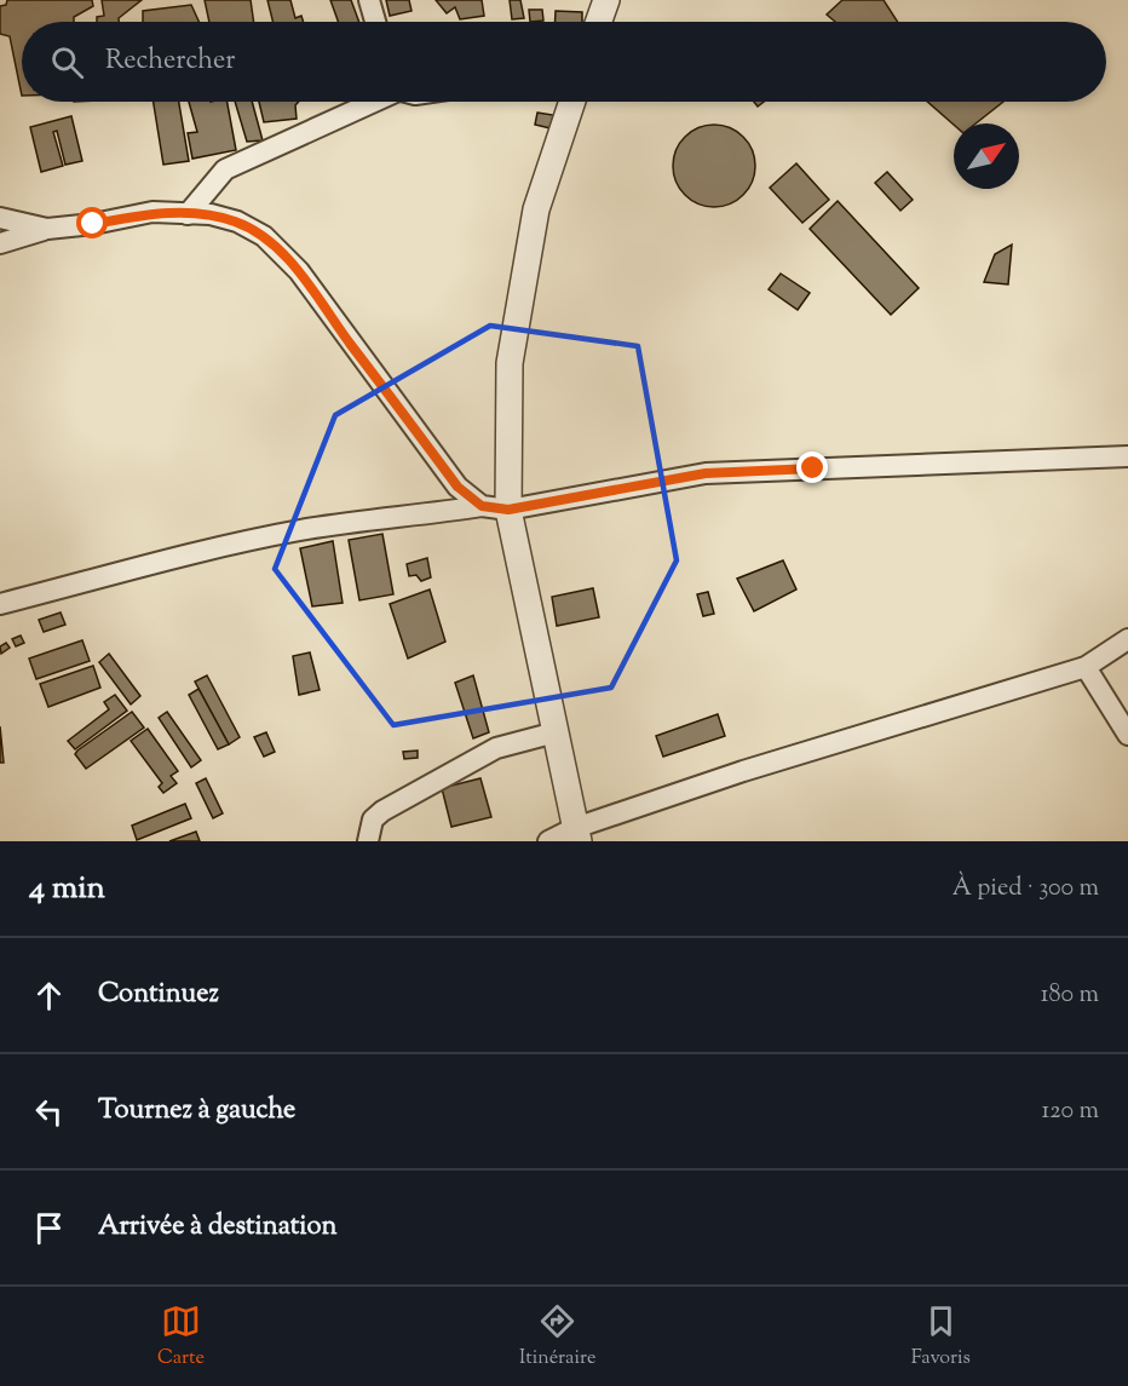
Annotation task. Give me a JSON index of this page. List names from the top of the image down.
{
  "north": "top right",
  "page": {
    "search": "Rechercher",
    "heading": ["4 min", "À pied · 300 m"],
    "list": [
      ["Continuez", "180 m"],
      ["Tournez à gauche", "120 m"],
      "Arrivée à destination"
    ],
    "nav": ["Carte", "Itinéraire", "Favoris"]
  }
}
